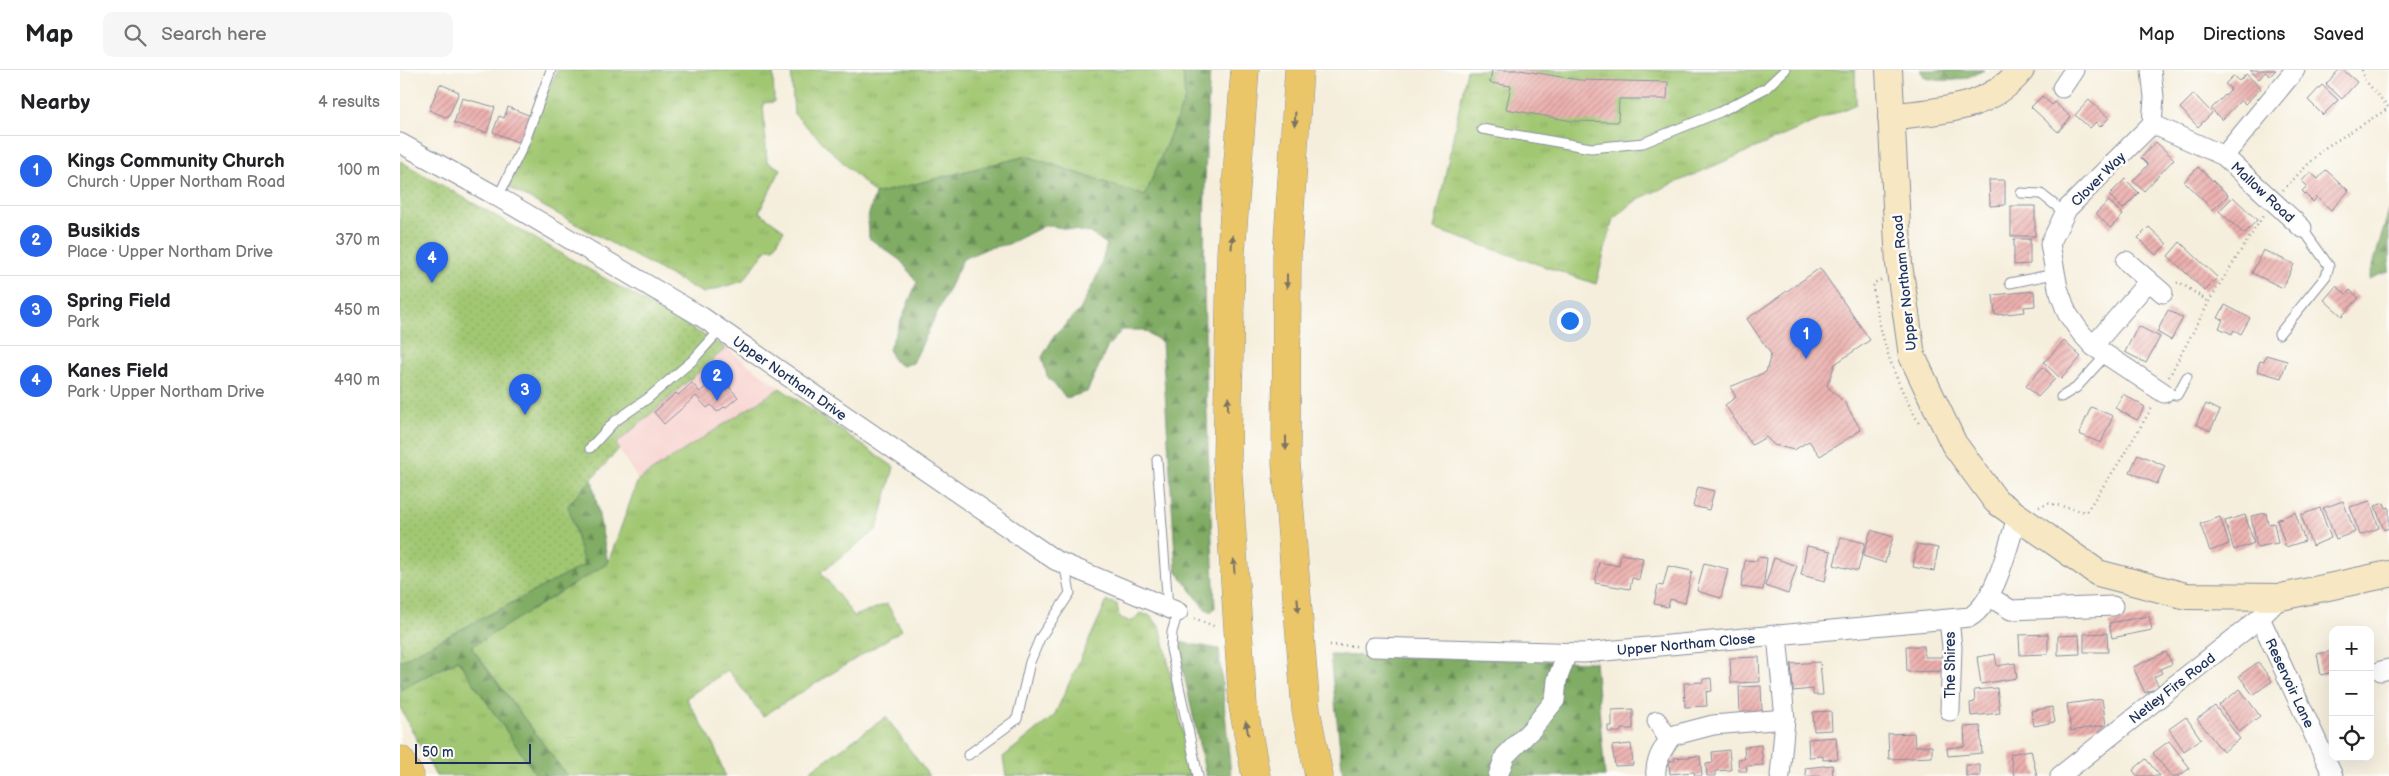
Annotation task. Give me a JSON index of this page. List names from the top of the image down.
{
  "streets": {
    "main road": ["Upper Northam Road"],
    "street": [
      "Clover Way",
      "Mallow Road",
      "Upper Northam Drive",
      "Upper Northam Close",
      "The Shires",
      "Reservoir Lane",
      "Netley Firs Road"
    ]
  },
  "crossings": [
    ["Clover Way", "Mallow Road"],
    ["Upper Northam Road", "Upper Northam Close"],
    ["Upper Northam Road", "Netley Firs Road"],
    ["Upper Northam Close", "The Shires"],
    ["Reservoir Lane", "Netley Firs Road"]
  ],
  "scale_bar": "50 m",
  "page": {
    "header": "Map",
    "search": "Search here",
    "nav": ["Map", "Directions", "Saved"],
    "heading": ["Nearby", "4 results"],
    "list": [
      {
        "mark": "1",
        "name": "Kings Community Church",
        "note": "Church · Upper Northam Road",
        "value": "100 m"
      },
      {
        "mark": "2",
        "name": "Busikids",
        "note": "Place · Upper Northam Drive",
        "value": "370 m"
      },
      {
        "mark": "3",
        "name": "Spring Field",
        "note": "Park",
        "value": "450 m"
      },
      {
        "mark": "4",
        "name": "Kanes Field",
        "note": "Park · Upper Northam Drive",
        "value": "490 m"
      }
    ],
    "pins": [
      "4",
      "1",
      "2",
      "3"
    ],
    "map_buttons": ["+", "−"],
    "scale": "50 m"
  }
}
